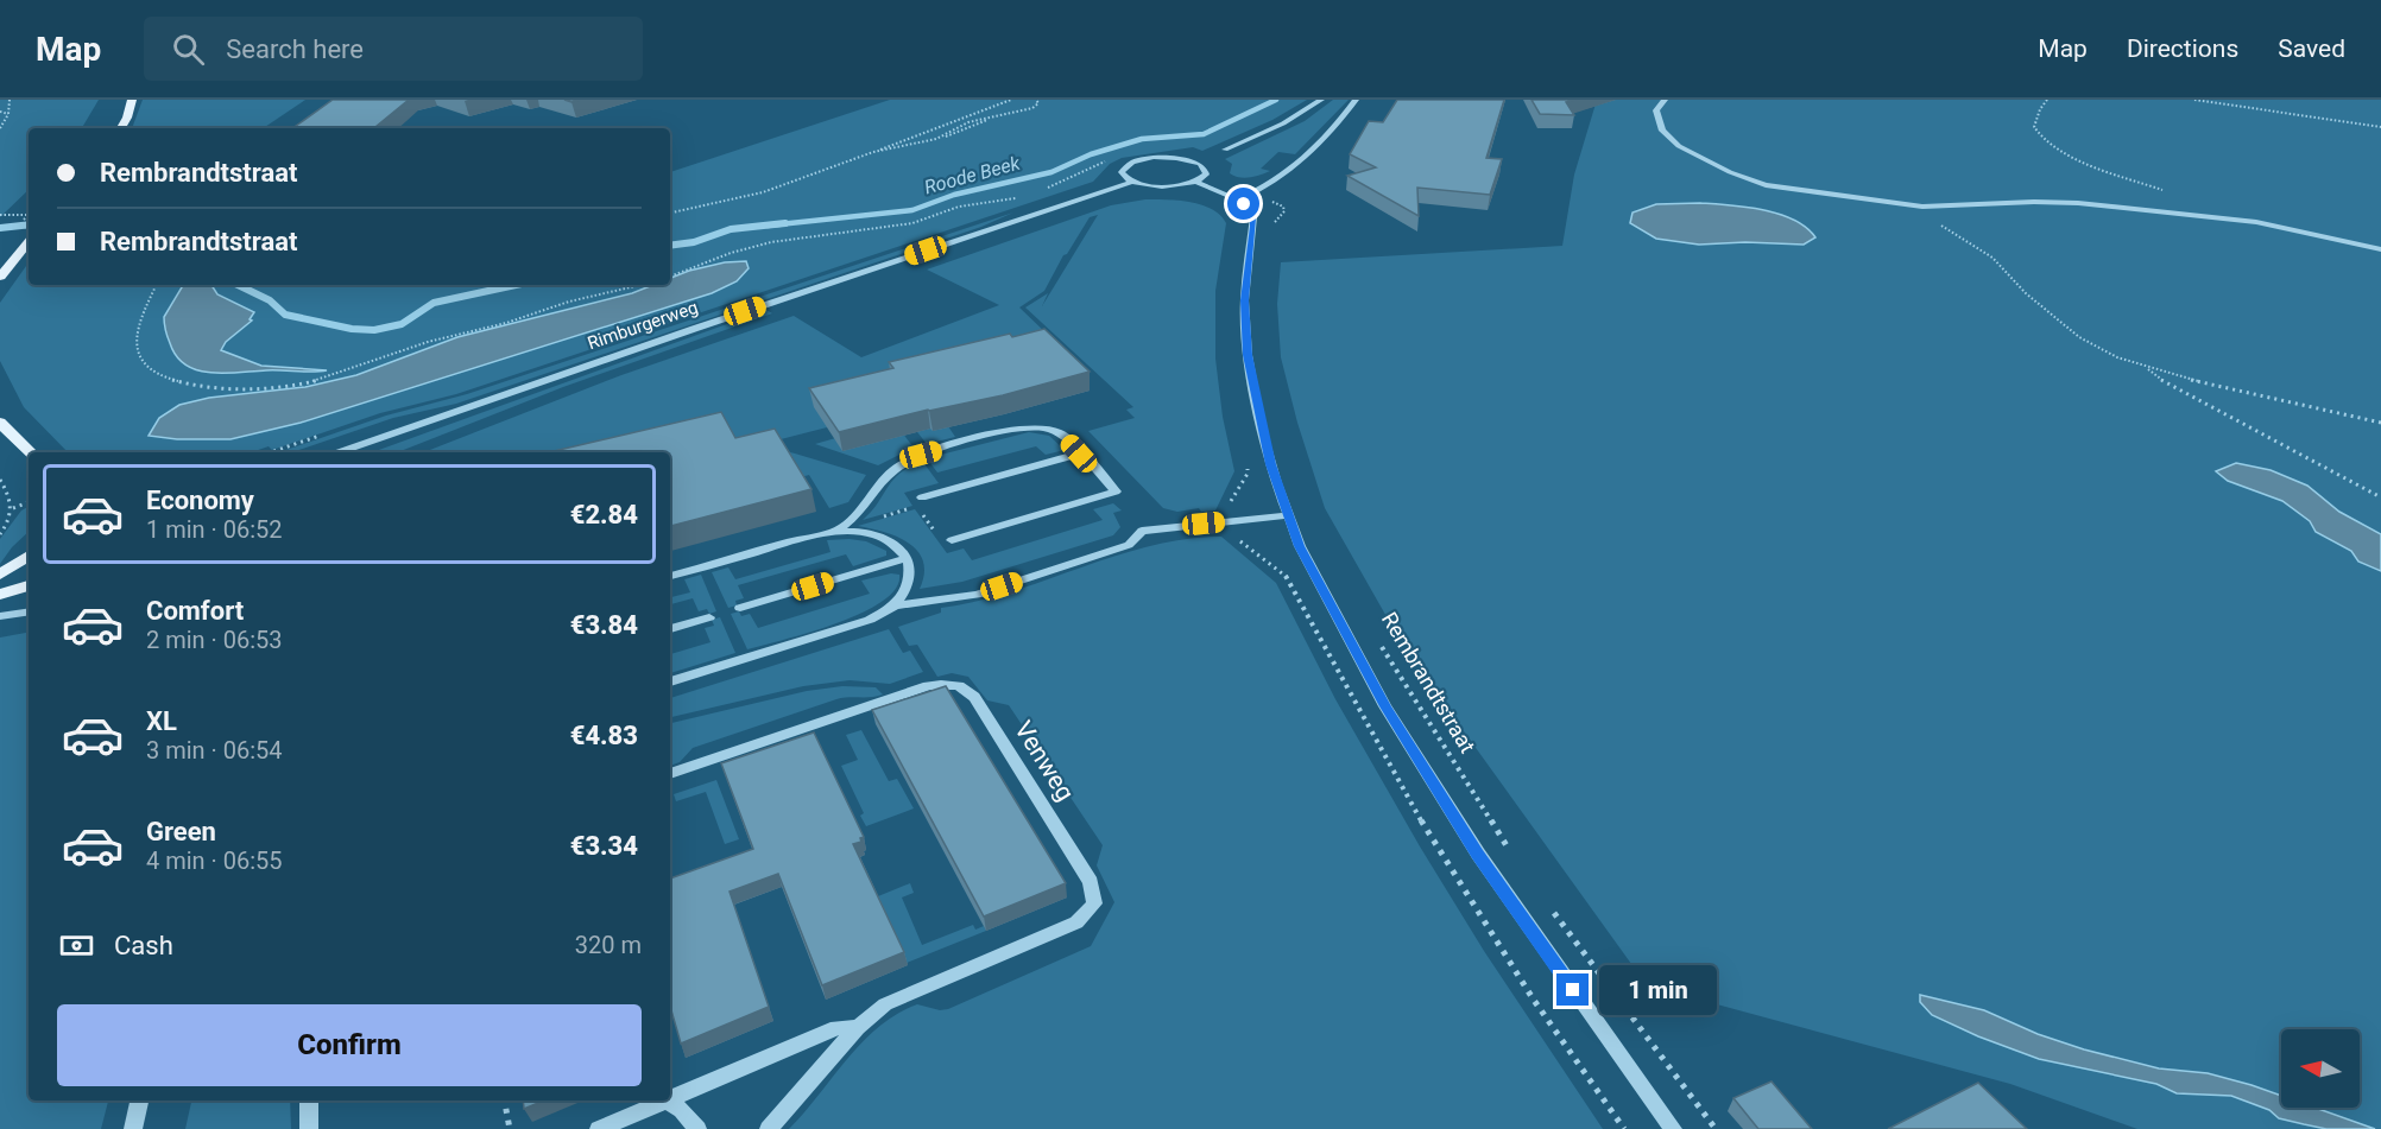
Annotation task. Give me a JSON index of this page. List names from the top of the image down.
{
  "streets": {
    "street": ["Rimburgerweg", "Venweg"],
    "path": ["Rembrandtstraat"]
  },
  "water": ["Roode Beek"],
  "north": "left",
  "page": {
    "header": "Map",
    "search": "Search here",
    "nav": ["Map", "Directions", "Saved"],
    "banner": ["Rembrandtstraat", "Rembrandtstraat"],
    "list": [
      {
        "name": "Economy",
        "note": "1 min · 06:52",
        "value": "€2.84"
      },
      {
        "name": "Comfort",
        "note": "2 min · 06:53",
        "value": "€3.84"
      },
      {
        "name": "XL",
        "note": "3 min · 06:54",
        "value": "€4.83"
      },
      {
        "name": "Green",
        "note": "4 min · 06:55",
        "value": "€3.34"
      }
    ],
    "pay": ["Cash", "320 m"],
    "bubble": "1 min",
    "buttons": "Confirm"
  }
}
